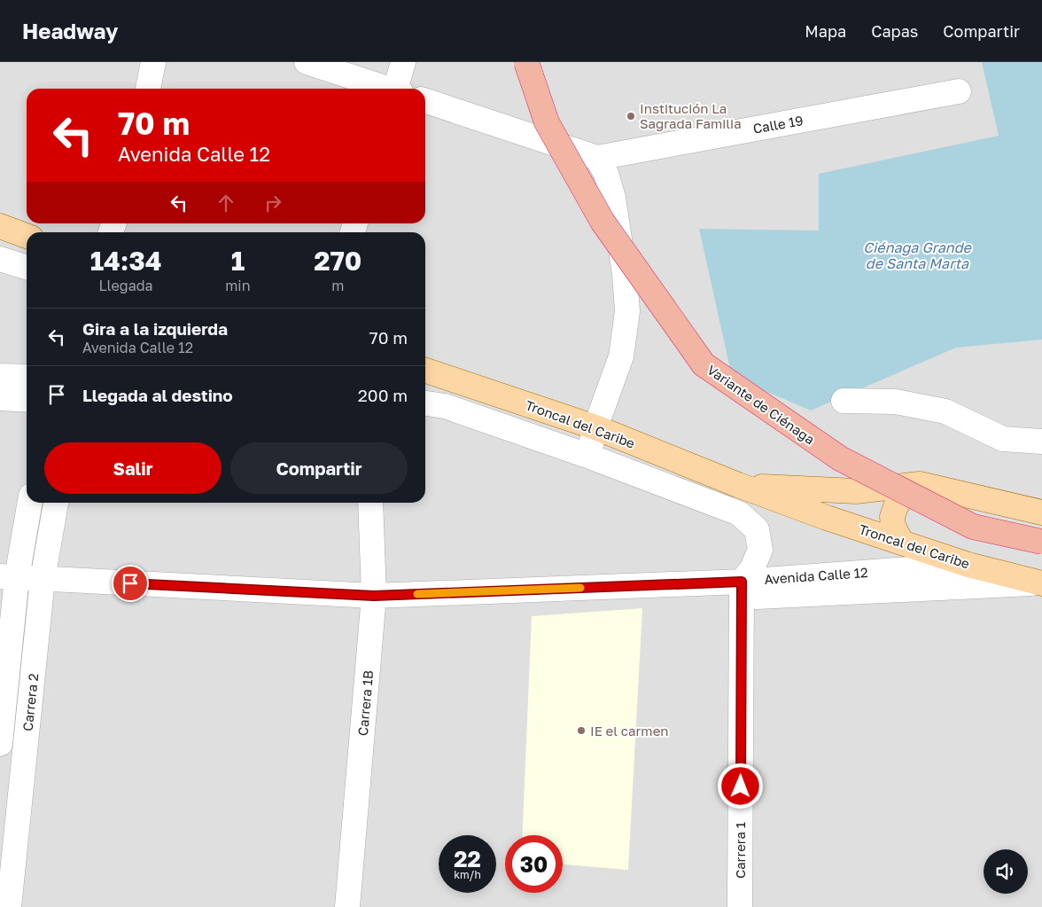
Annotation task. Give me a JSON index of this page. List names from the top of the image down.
{
  "streets": {
    "highway": ["Variante de Ciénaga"],
    "main road": ["Troncal del Caribe"],
    "street": [
      "Calle 19",
      "Avenida Calle 12",
      "Carrera 2",
      "Carrera 1B",
      "Carrera 1"
    ]
  },
  "crossings": [
    ["Troncal del Caribe", "Avenida Calle 12"],
    ["Avenida Calle 12", "Carrera 2"],
    ["Avenida Calle 12", "Carrera 1B"],
    ["Avenida Calle 12", "Carrera 1"]
  ],
  "water": ["Ciénaga Grande de Santa Marta"],
  "places": ["Institución La Sagrada Familia", "IE el carmen"],
  "page": {
    "header": "Headway",
    "nav": ["Mapa", "Capas", "Compartir"],
    "turn": ["70 m", "Avenida Calle 12"],
    "eta": [
      "14:34",
      "Llegada",
      "1",
      "min",
      "270",
      "m"
    ],
    "list": [
      {
        "name": "Gira a la izquierda",
        "note": "Avenida Calle 12",
        "value": "70 m"
      },
      {
        "name": "Llegada al destino",
        "value": "200 m"
      }
    ],
    "buttons": ["Salir", "Compartir"],
    "speed": "22 km/h",
    "limit": "30"
  }
}
